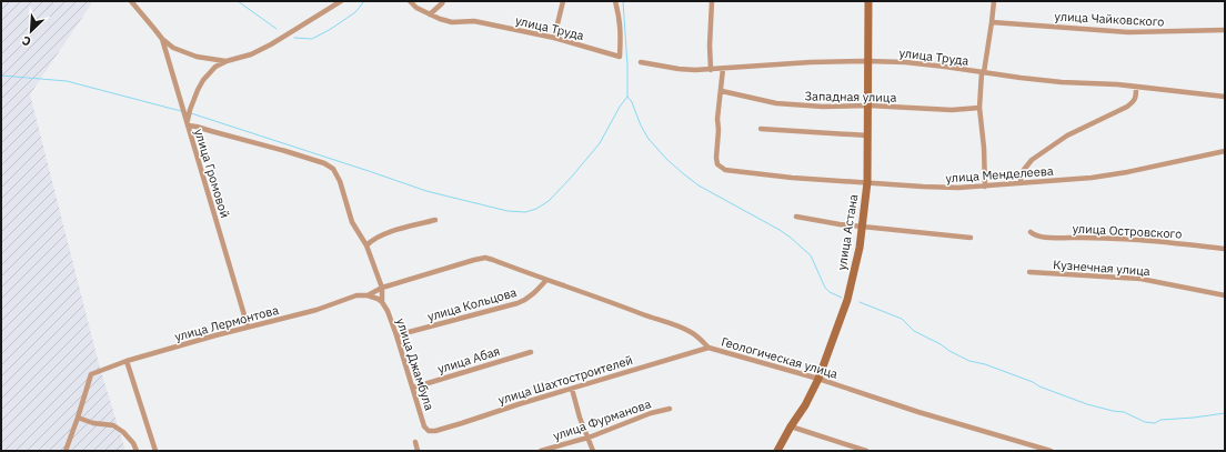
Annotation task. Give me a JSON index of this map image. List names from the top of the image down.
{
  "streets": {
    "street": [
      "улица Чайковского",
      "улица Труда",
      "Западная улица",
      "улица Громовой",
      "улица Менделеева",
      "улица Островского",
      "улица Астана",
      "Кузнечная улица",
      "улица Кольцова",
      "улица Лермонтова",
      "Геологическая улица",
      "улица Абая",
      "улица Джамбула",
      "улица Шахтостроителей",
      "улица Фурманова"
    ]
  },
  "crossings": [
    ["улица Труда", "улица Астана"],
    ["Западная улица", "улица Менделеева"],
    ["Западная улица", "улица Астана"],
    ["улица Громовой", "улица Лермонтова"],
    ["улица Менделеева", "улица Астана"],
    ["улица Астана", "Геологическая улица"],
    ["улица Кольцова", "Геологическая улица"],
    ["улица Кольцова", "улица Джамбула"],
    ["улица Лермонтова", "Геологическая улица"],
    ["улица Лермонтова", "улица Джамбула"],
    ["Геологическая улица", "улица Шахтостроителей"],
    ["улица Абая", "улица Джамбула"],
    ["улица Джамбула", "улица Шахтостроителей"]
  ],
  "north": "bottom left"
}
